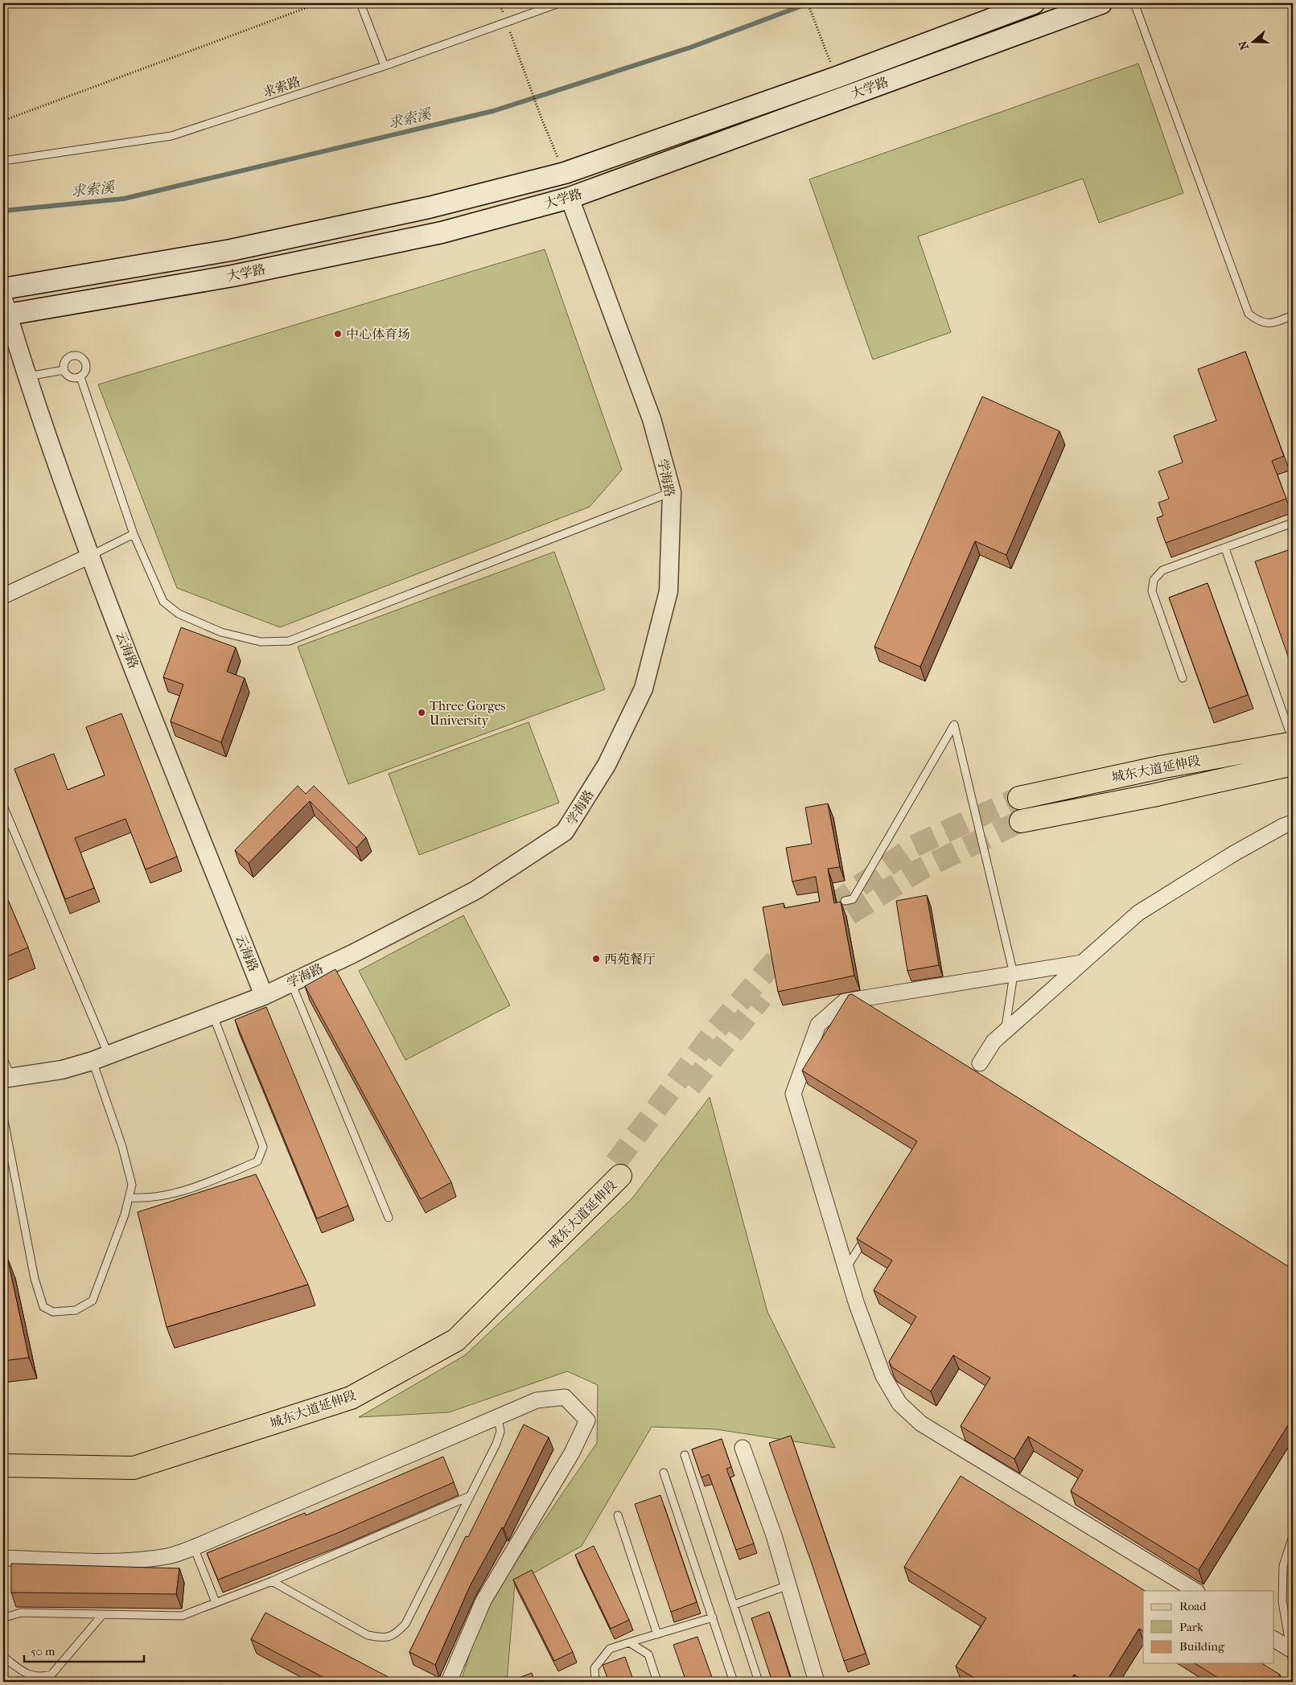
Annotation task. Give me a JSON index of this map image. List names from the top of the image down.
{
  "streets": {
    "main road": ["大学路", "城东大道延伸段"],
    "street": ["学海路", "云海路"],
    "lane": ["求索路"]
  },
  "crossings": [
    ["大学路", "学海路"],
    ["大学路", "云海路"],
    ["学海路", "云海路"]
  ],
  "water": ["求索溪"],
  "places": ["中心体育场", "Three Gorges University", "西苑餐厅"],
  "legend": ["Road", "Park", "Building"],
  "scale_bar": "50 m",
  "north": "left"
}
